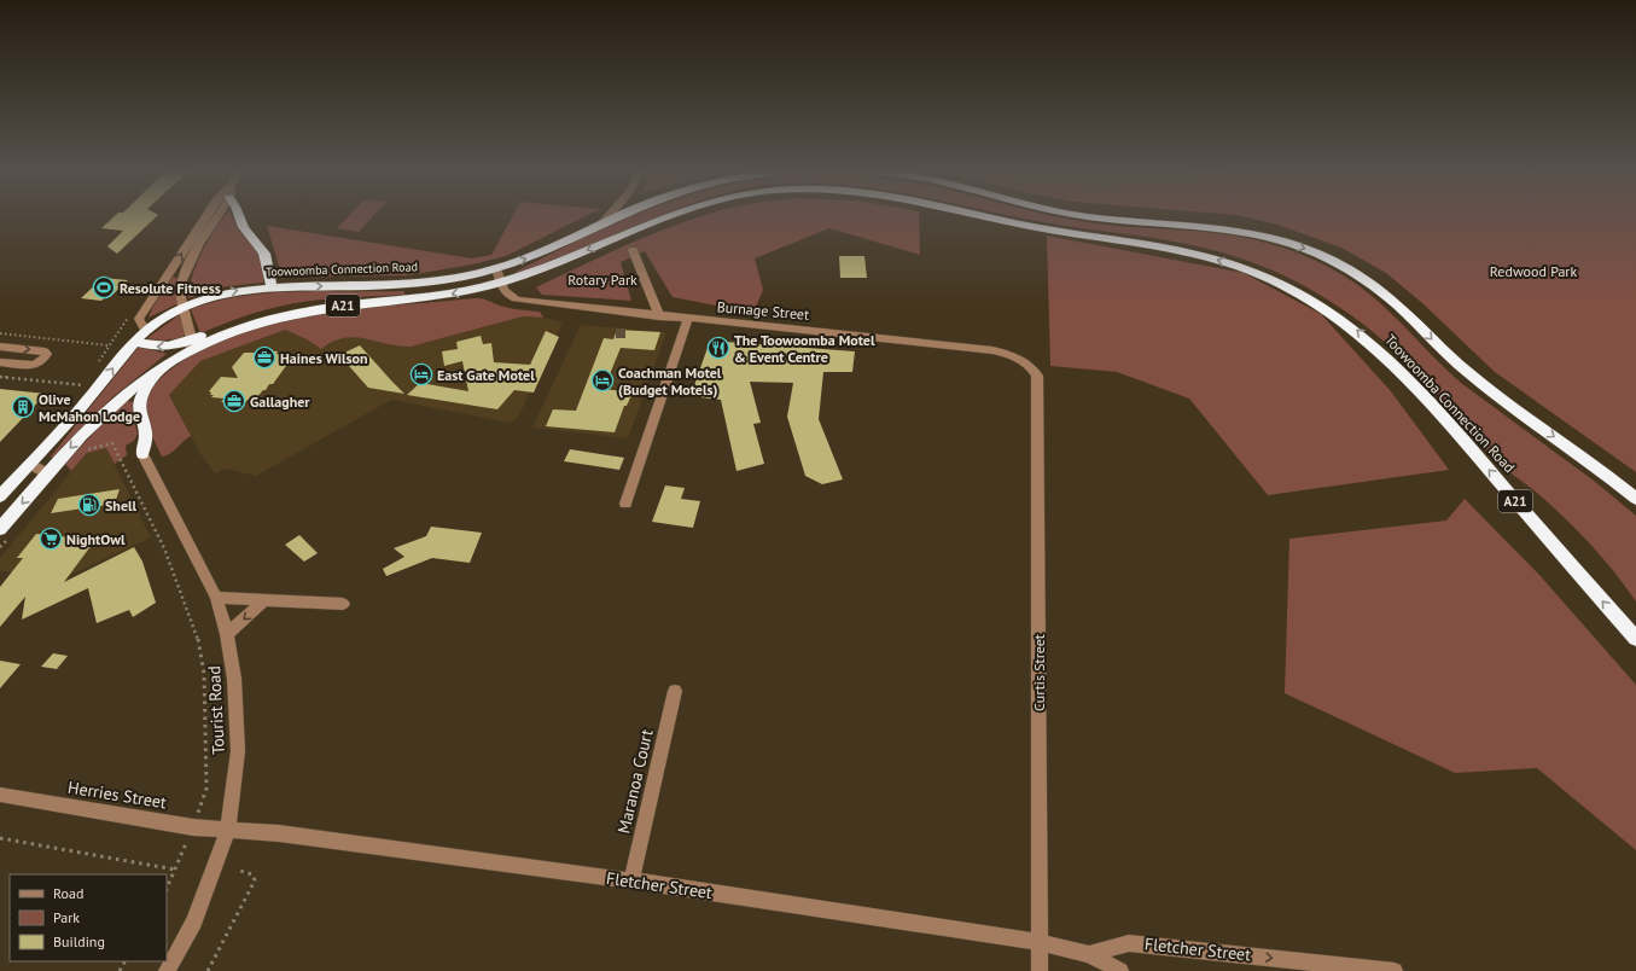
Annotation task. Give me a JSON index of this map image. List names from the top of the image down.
{
  "streets": {
    "highway": ["Toowoomba Connection Road", "A21"],
    "street": [
      "Burnage Street",
      "Curtis Street",
      "Tourist Road",
      "Maranoa Court",
      "Herries Street",
      "Fletcher Street"
    ]
  },
  "crossings": [
    ["Toowoomba Connection Road", "A21"],
    ["Toowoomba Connection Road", "Burnage Street"],
    ["Burnage Street", "Curtis Street"],
    ["Curtis Street", "Fletcher Street"],
    ["Tourist Road", "Herries Street"],
    ["Tourist Road", "Fletcher Street"],
    ["Maranoa Court", "Fletcher Street"],
    ["Herries Street", "Fletcher Street"]
  ],
  "parks": ["Redwood Park", "Rotary Park"],
  "places": {
    "sports": ["Resolute Fitness"],
    "restaurant": ["The Toowoomba Motel & Event Centre"],
    "office": ["Haines Wilson", "Gallagher"],
    "hotel": ["East Gate Motel", "Coachman Motel (Budget Motels)"],
    "building": ["Olive McMahon Lodge"],
    "fuel station": ["Shell"],
    "supermarket": ["NightOwl"]
  },
  "legend": ["Road", "Park", "Building"]
}
